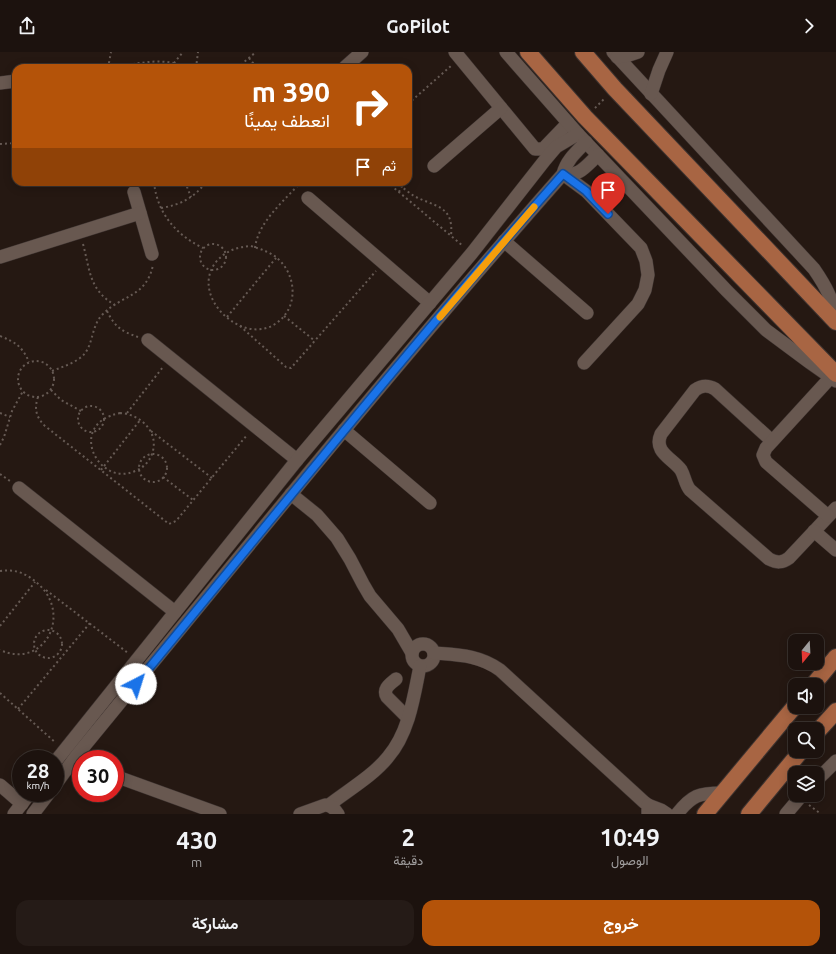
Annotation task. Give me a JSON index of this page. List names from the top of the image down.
{
  "north": "bottom",
  "page": {
    "header": "GoPilot",
    "turn": ["390 m", "انعطف يمينًا"],
    "then": "ثم",
    "speed": "28 km/h",
    "limit": "30",
    "eta": [
      "10:49",
      "الوصول",
      "2",
      "دقيقة",
      "430",
      "m"
    ],
    "buttons": ["خروج", "مشاركة"]
  }
}
